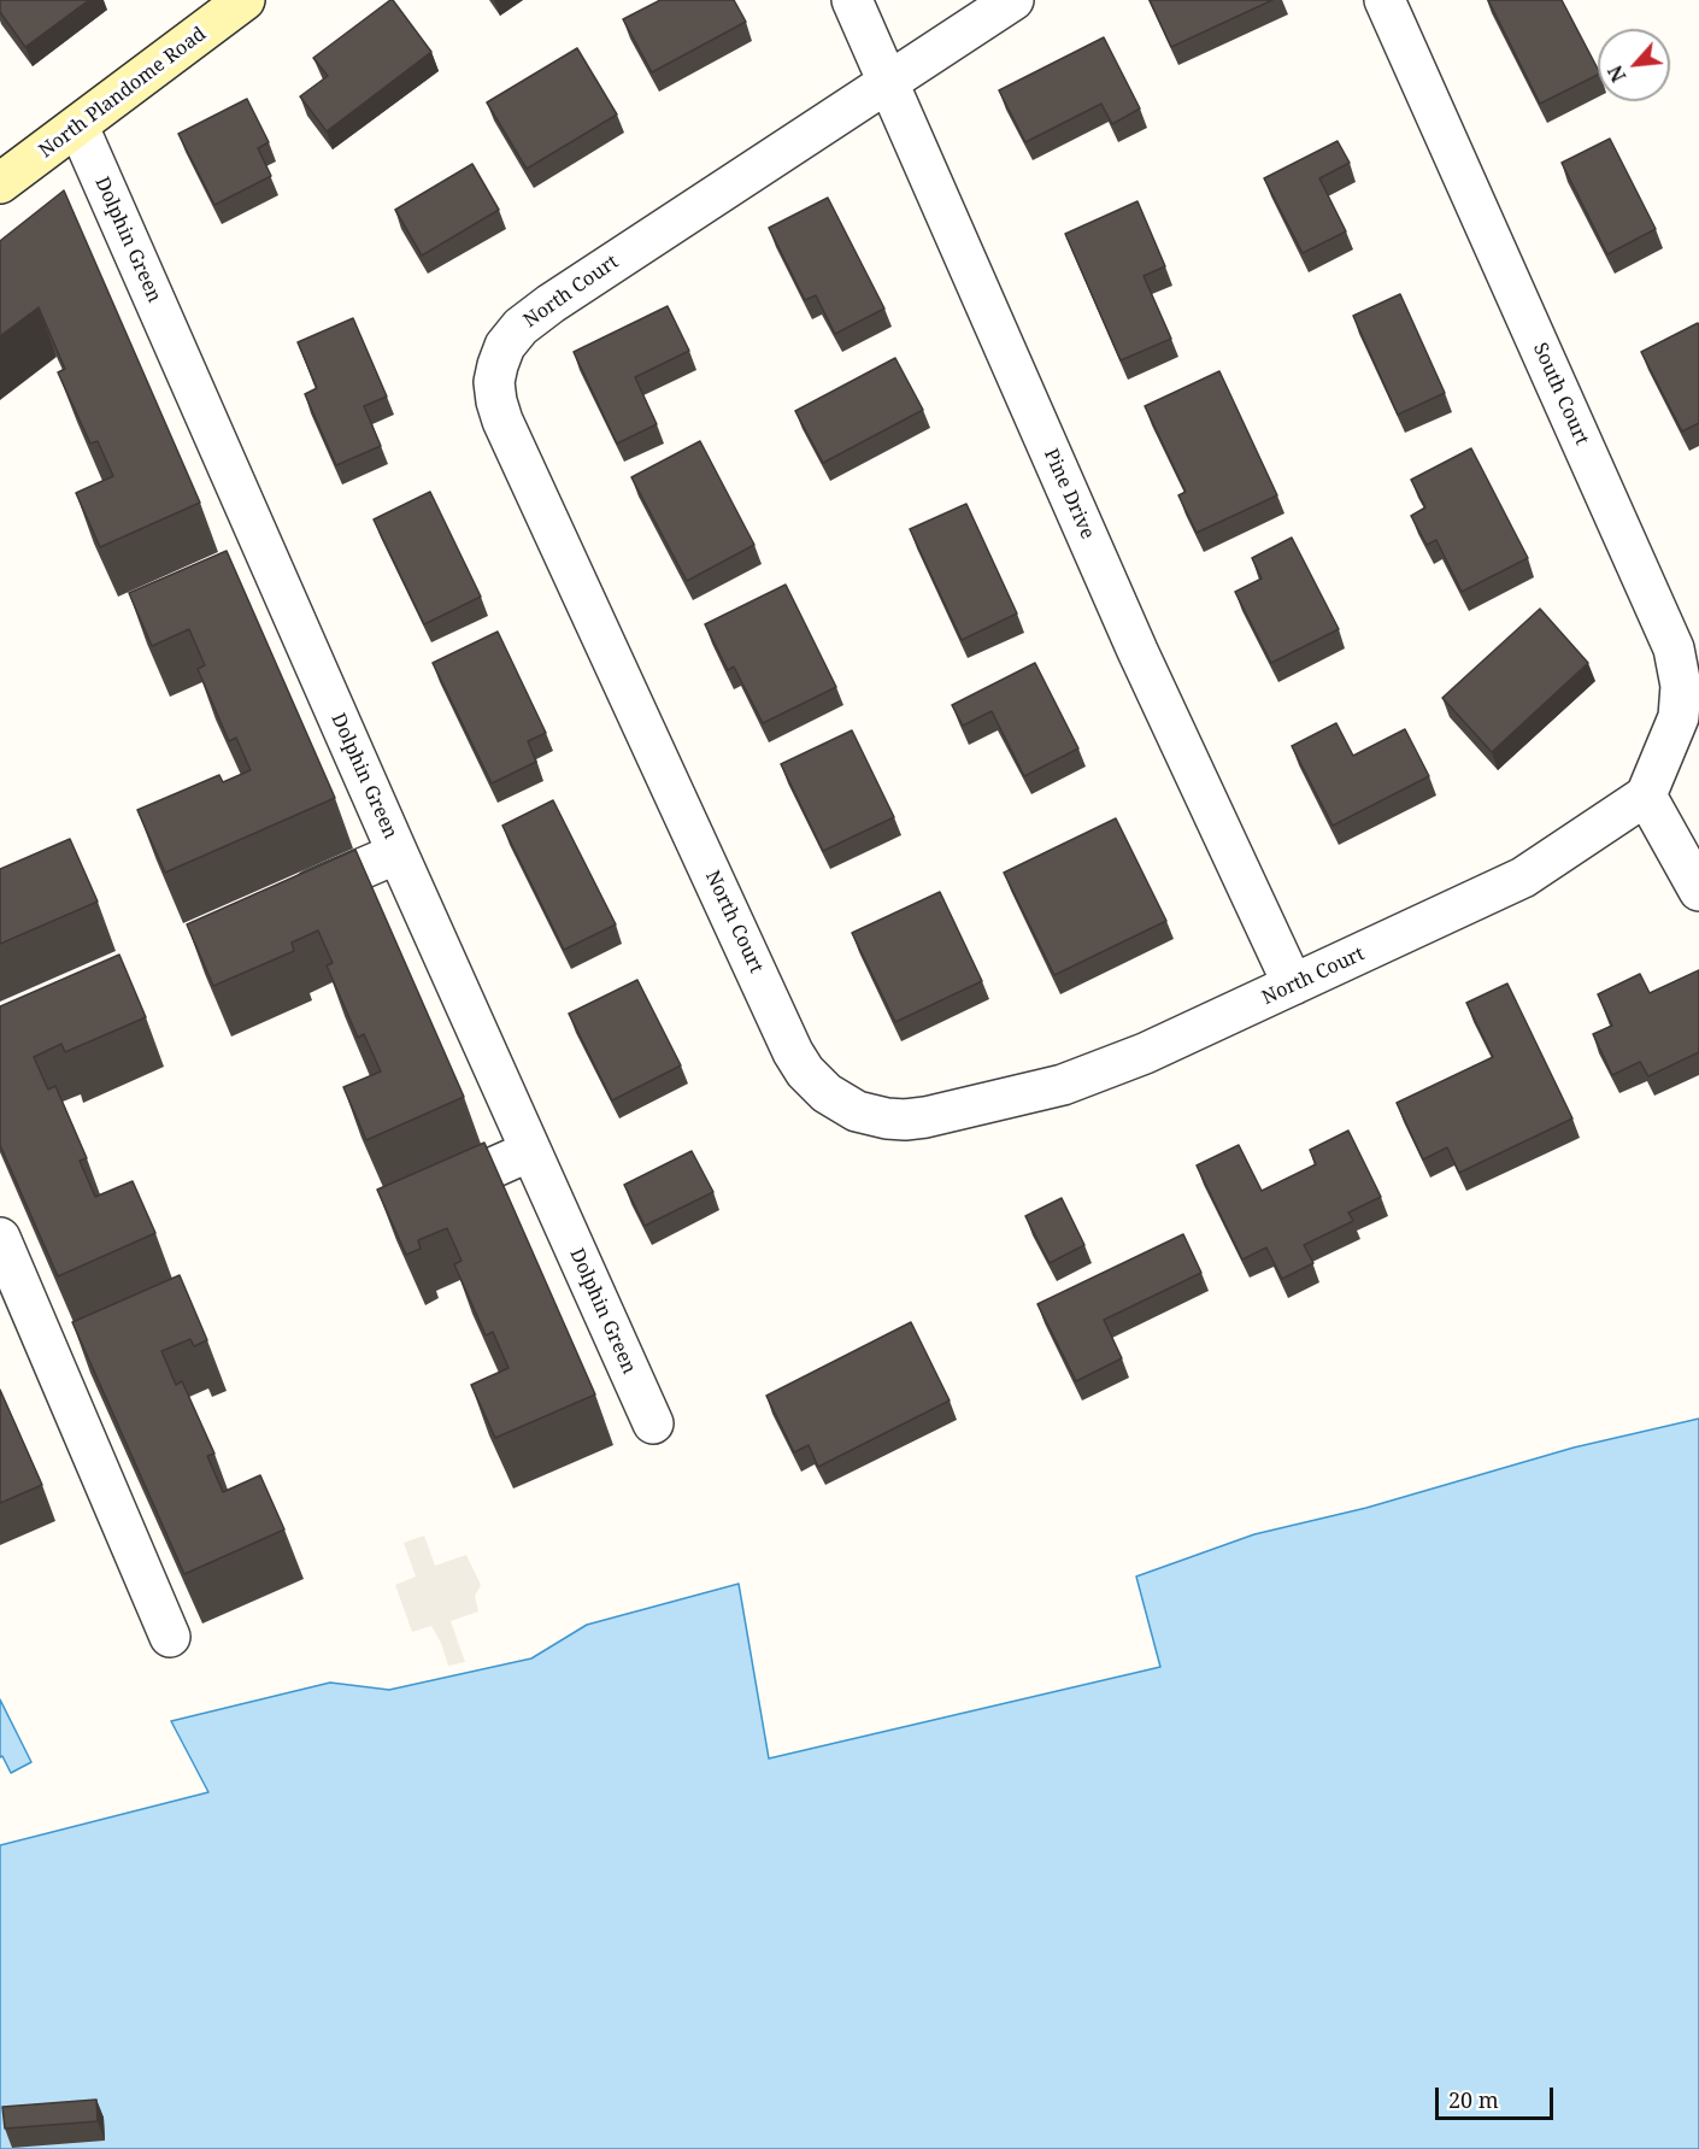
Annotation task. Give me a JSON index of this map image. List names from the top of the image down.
{
  "streets": {
    "main road": ["North Plandome Road"],
    "street": [
      "Dolphin Green",
      "North Court",
      "South Court",
      "Pine Drive"
    ]
  },
  "crossings": [
    ["North Plandome Road", "Dolphin Green"],
    ["North Court", "South Court"],
    ["North Court", "Pine Drive"]
  ],
  "scale_bar": "20 m",
  "north": "bottom left"
}
